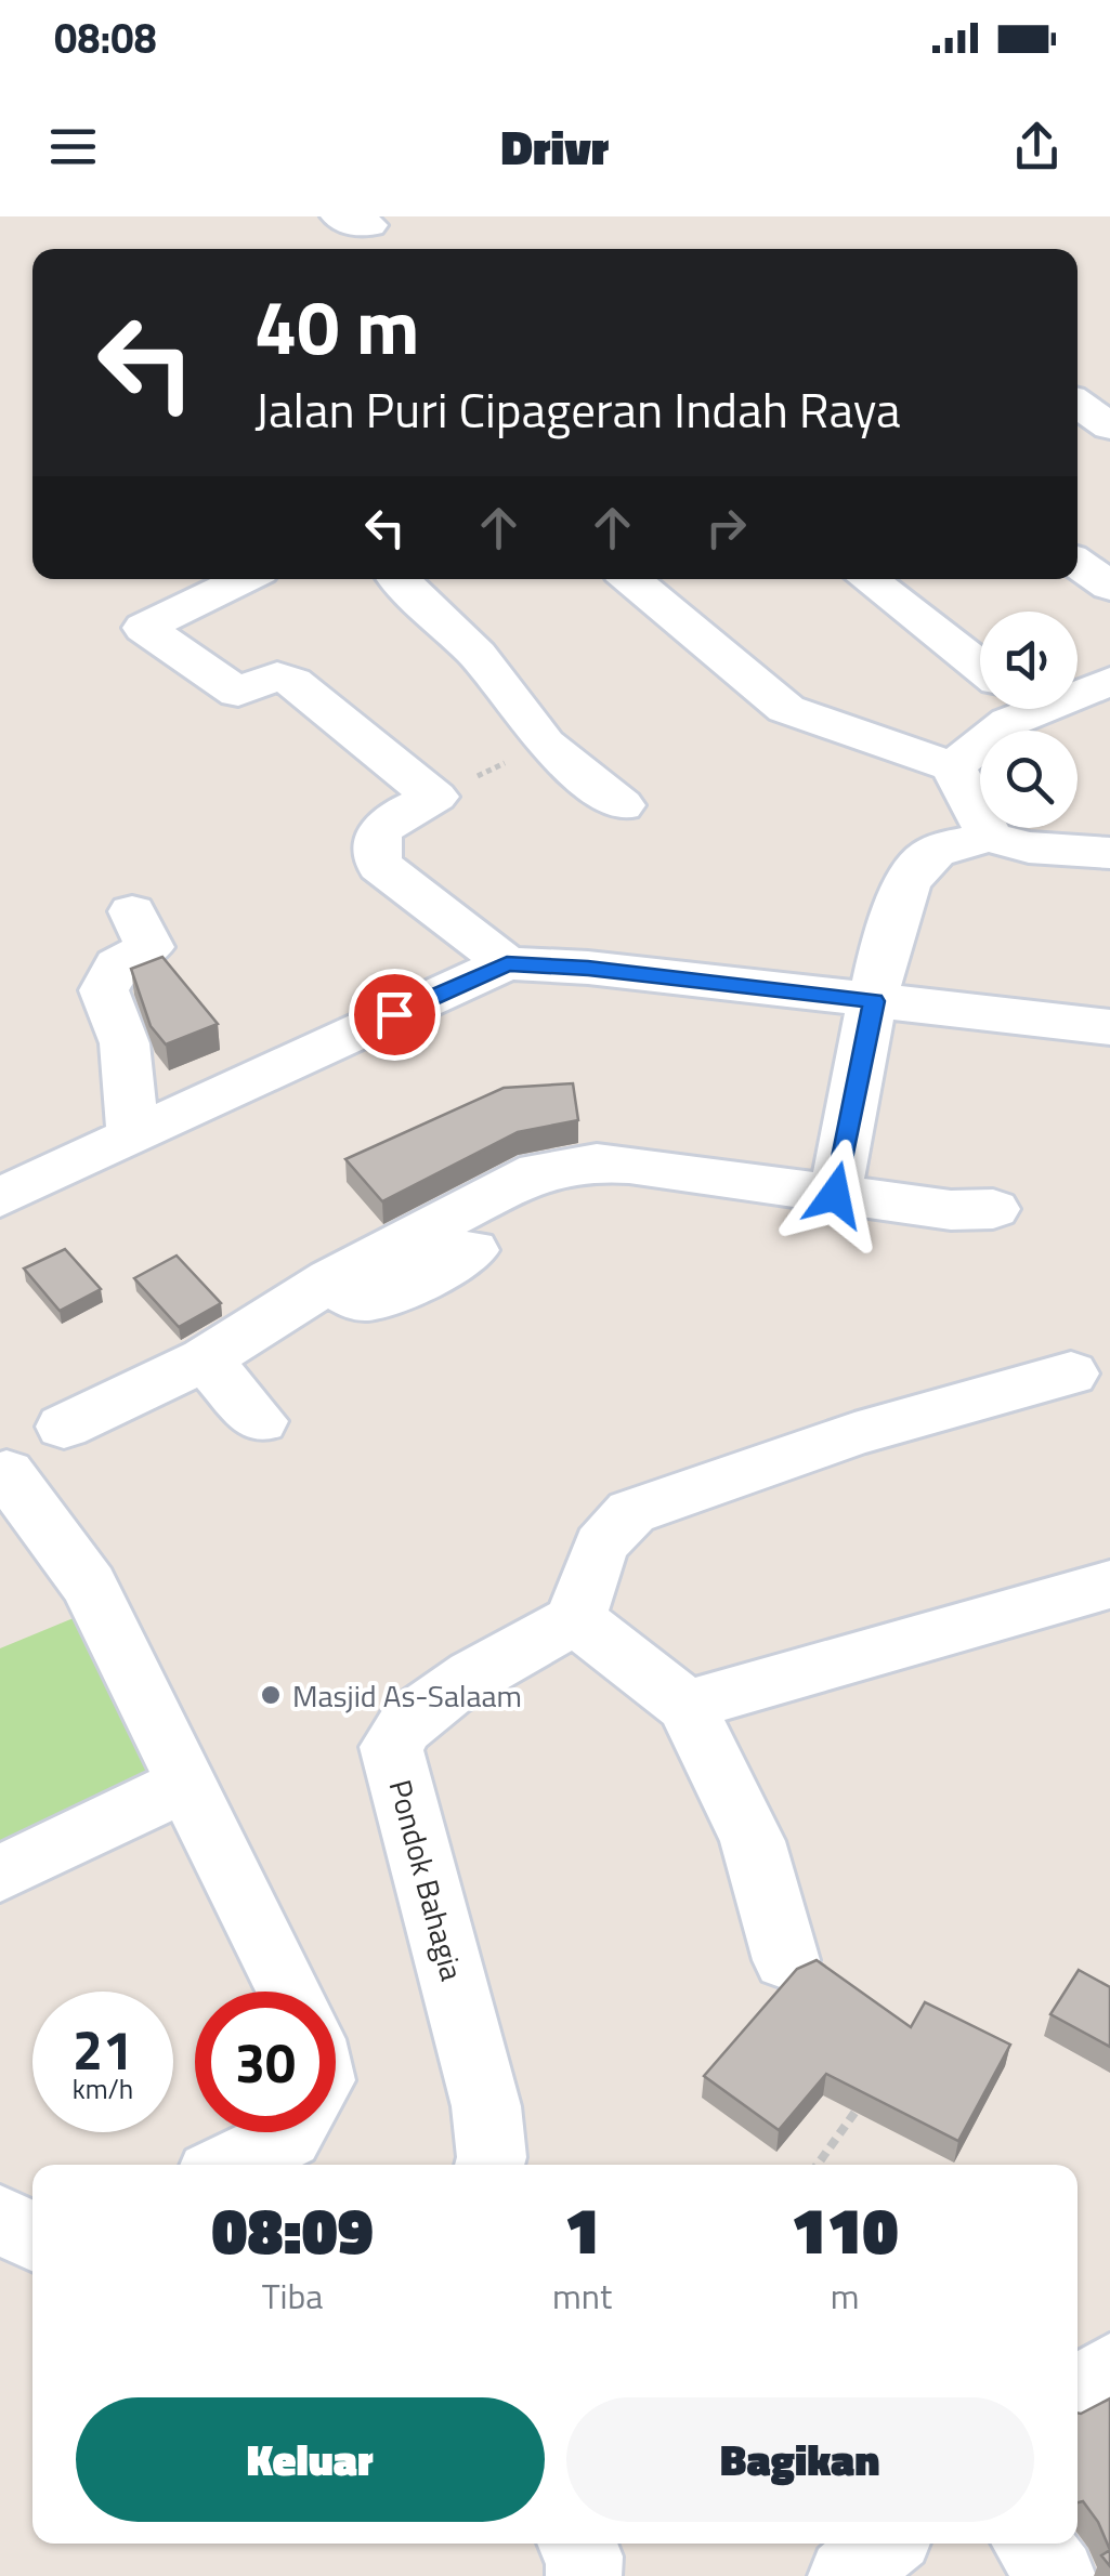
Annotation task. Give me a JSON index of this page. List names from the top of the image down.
{
  "streets": {
    "street": ["Pondok Bahagia"]
  },
  "places": ["Masjid As-Salaam"],
  "page": {
    "status": "08:08",
    "header": "Drivr",
    "turn": ["40 m", "Jalan Puri Cipageran Indah Raya"],
    "speed": "21 km/h",
    "limit": "30",
    "eta": [
      "08:09",
      "Tiba",
      "1",
      "mnt",
      "110",
      "m"
    ],
    "buttons": ["Keluar", "Bagikan"]
  }
}
